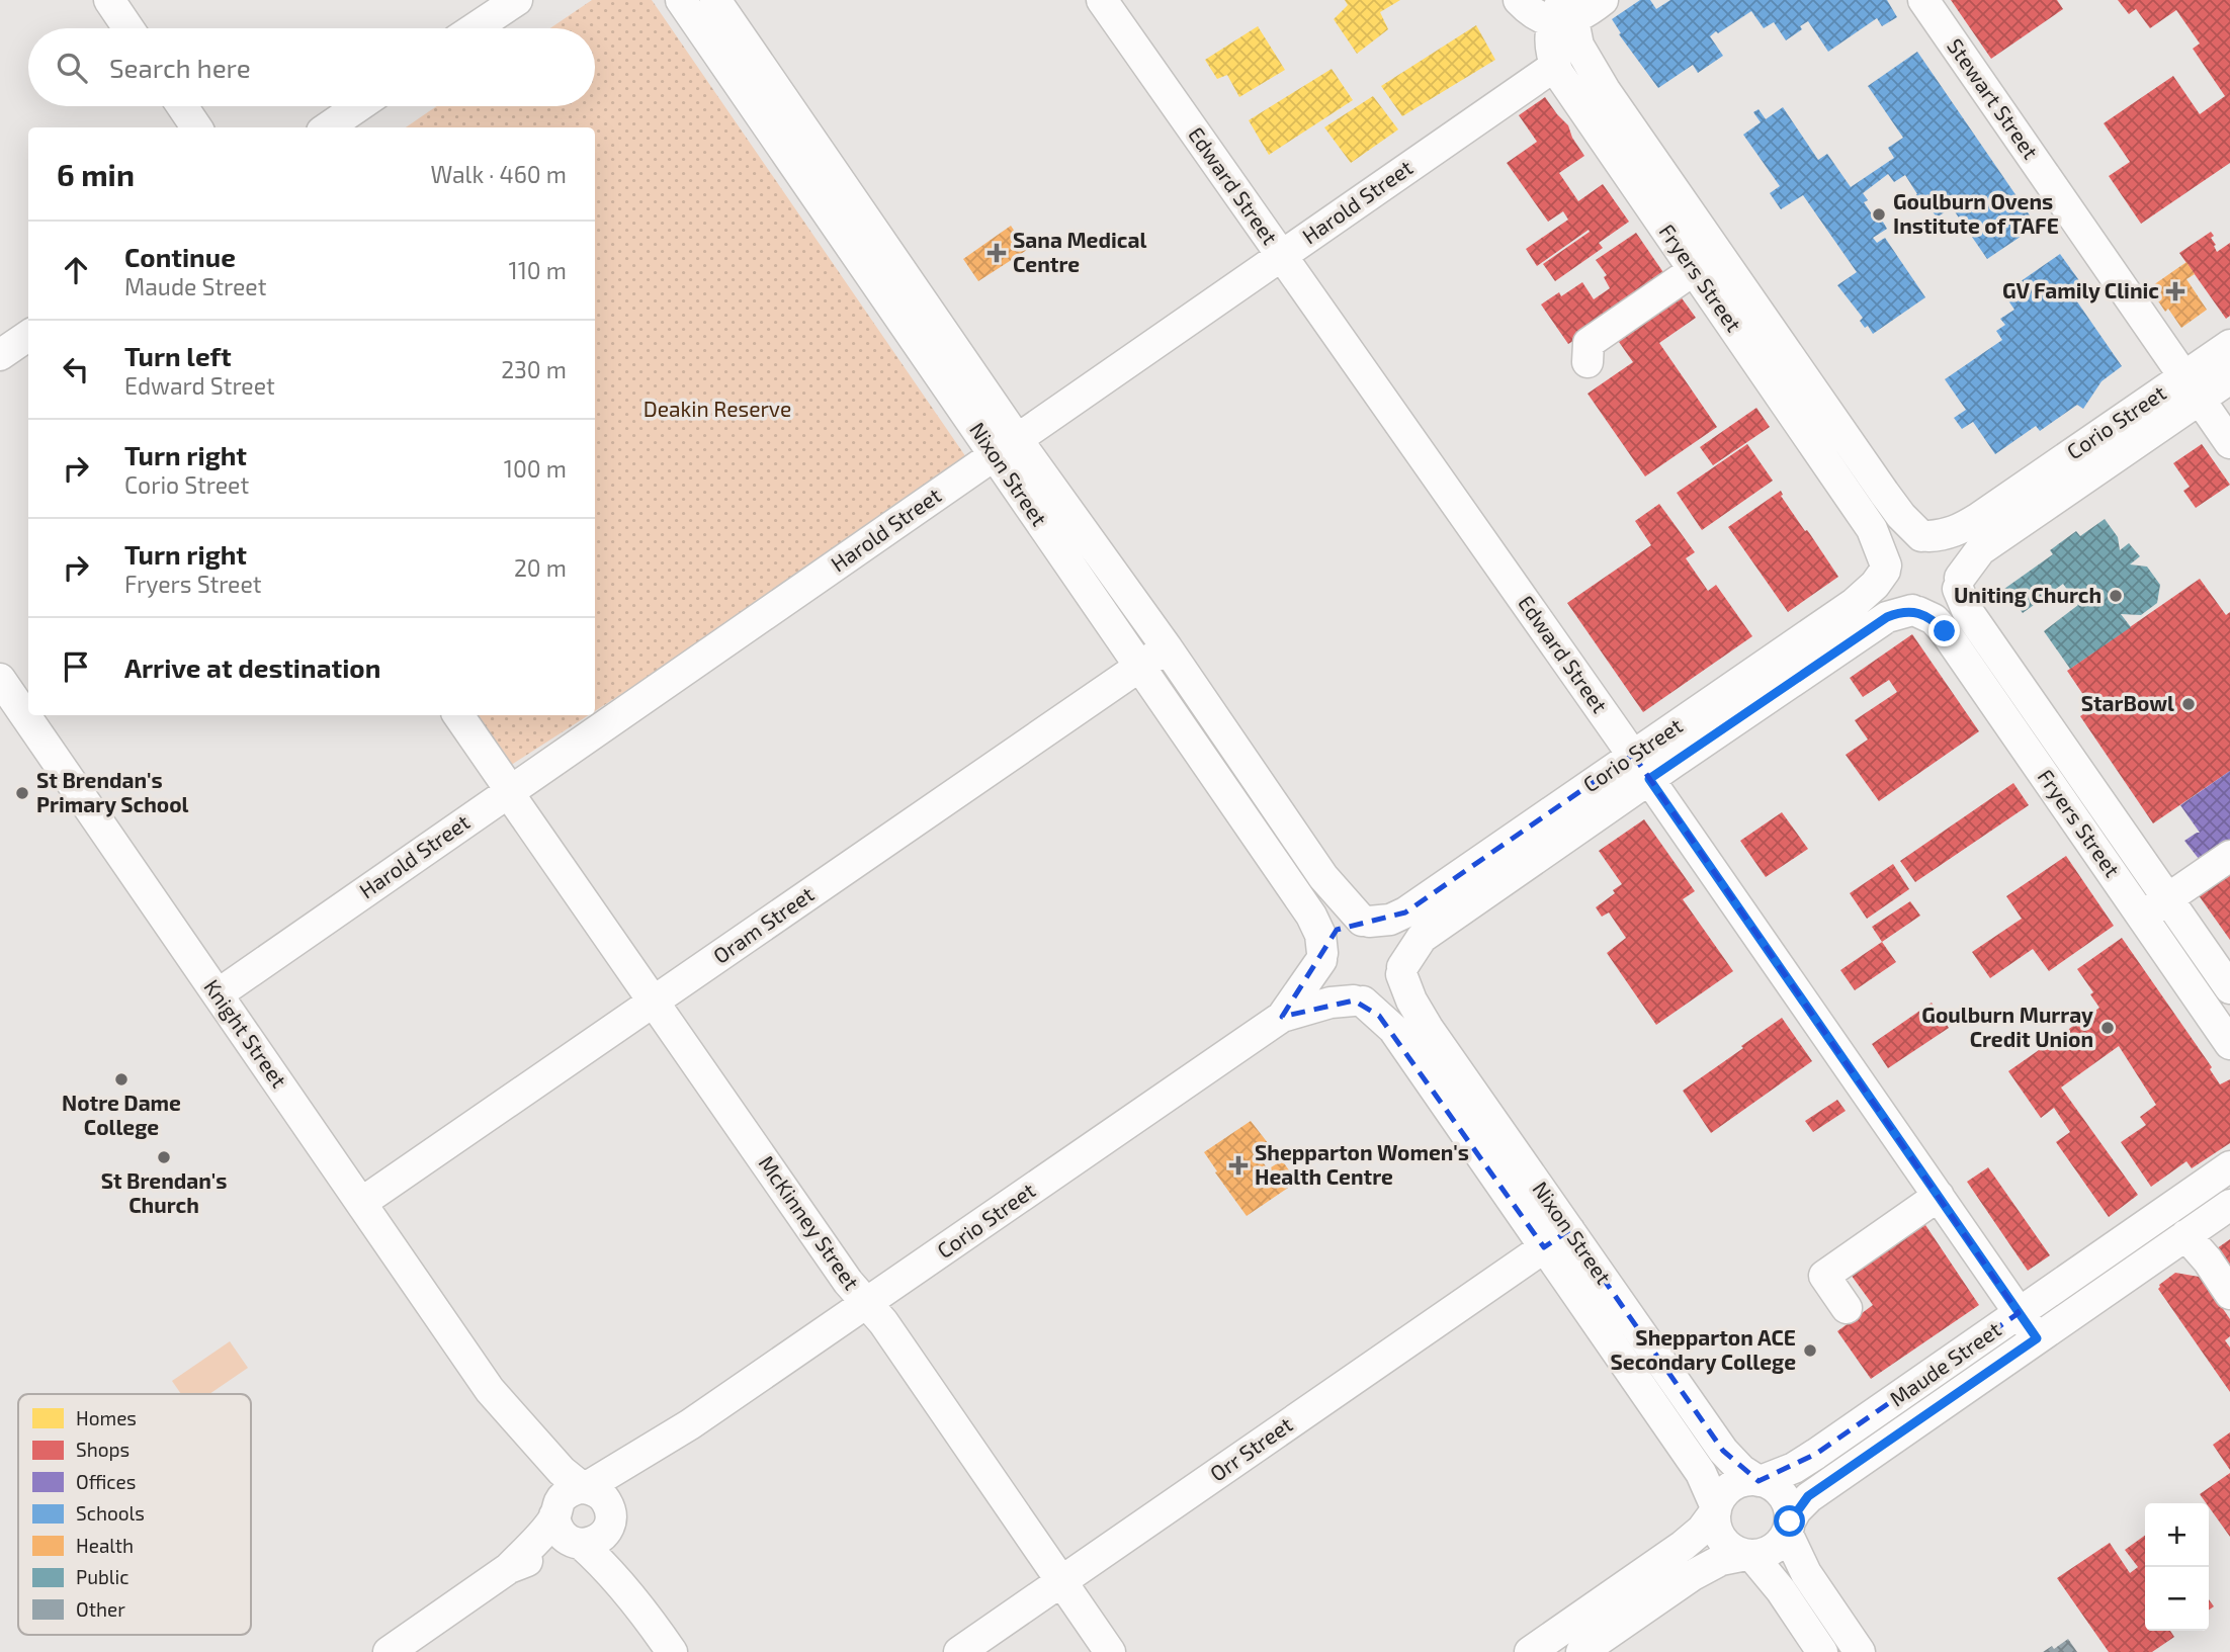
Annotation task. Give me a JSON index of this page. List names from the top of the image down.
{
  "streets": {
    "street": [
      "Stewart Street",
      "Edward Street",
      "Harold Street",
      "Fryers Street",
      "Corio Street",
      "Nixon Street",
      "Oram Street",
      "Knight Street",
      "McKinney Street",
      "Maude Street",
      "Orr Street"
    ]
  },
  "crossings": [
    ["Stewart Street", "Corio Street"],
    ["Edward Street", "Harold Street"],
    ["Edward Street", "Corio Street"],
    ["Edward Street", "Maude Street"],
    ["Harold Street", "Fryers Street"],
    ["Harold Street", "Nixon Street"],
    ["Harold Street", "Knight Street"],
    ["Harold Street", "McKinney Street"],
    ["Fryers Street", "Corio Street"],
    ["Corio Street", "Nixon Street"],
    ["Corio Street", "Knight Street"],
    ["Corio Street", "McKinney Street"],
    ["Nixon Street", "Oram Street"],
    ["Nixon Street", "Maude Street"],
    ["Nixon Street", "Orr Street"],
    ["Oram Street", "Knight Street"],
    ["Oram Street", "McKinney Street"],
    ["McKinney Street", "Orr Street"]
  ],
  "parks": ["Deakin Reserve"],
  "places": {
    "other": [
      "Goulburn Ovens Institute of TAFE",
      "Uniting Church",
      "StarBowl",
      "St Brendan's Primary School",
      "Goulburn Murray Credit Union",
      "Notre Dame College",
      "St Brendan's Church",
      "Shepparton ACE Secondary College"
    ],
    "health": ["Sana Medical Centre", "GV Family Clinic", "Shepparton Women's Health Centre"]
  },
  "legend": [
    "Homes",
    "Shops",
    "Offices",
    "Schools",
    "Health",
    "Public",
    "Other"
  ],
  "page": {
    "search": "Search here",
    "heading": ["6 min", "Walk · 460 m"],
    "list": [
      ["Continue", "Maude Street", "110 m"],
      ["Turn left", "Edward Street", "230 m"],
      ["Turn right", "Corio Street", "100 m"],
      ["Turn right", "Fryers Street", "20 m"],
      "Arrive at destination"
    ],
    "map_buttons": ["+", "−"]
  }
}
